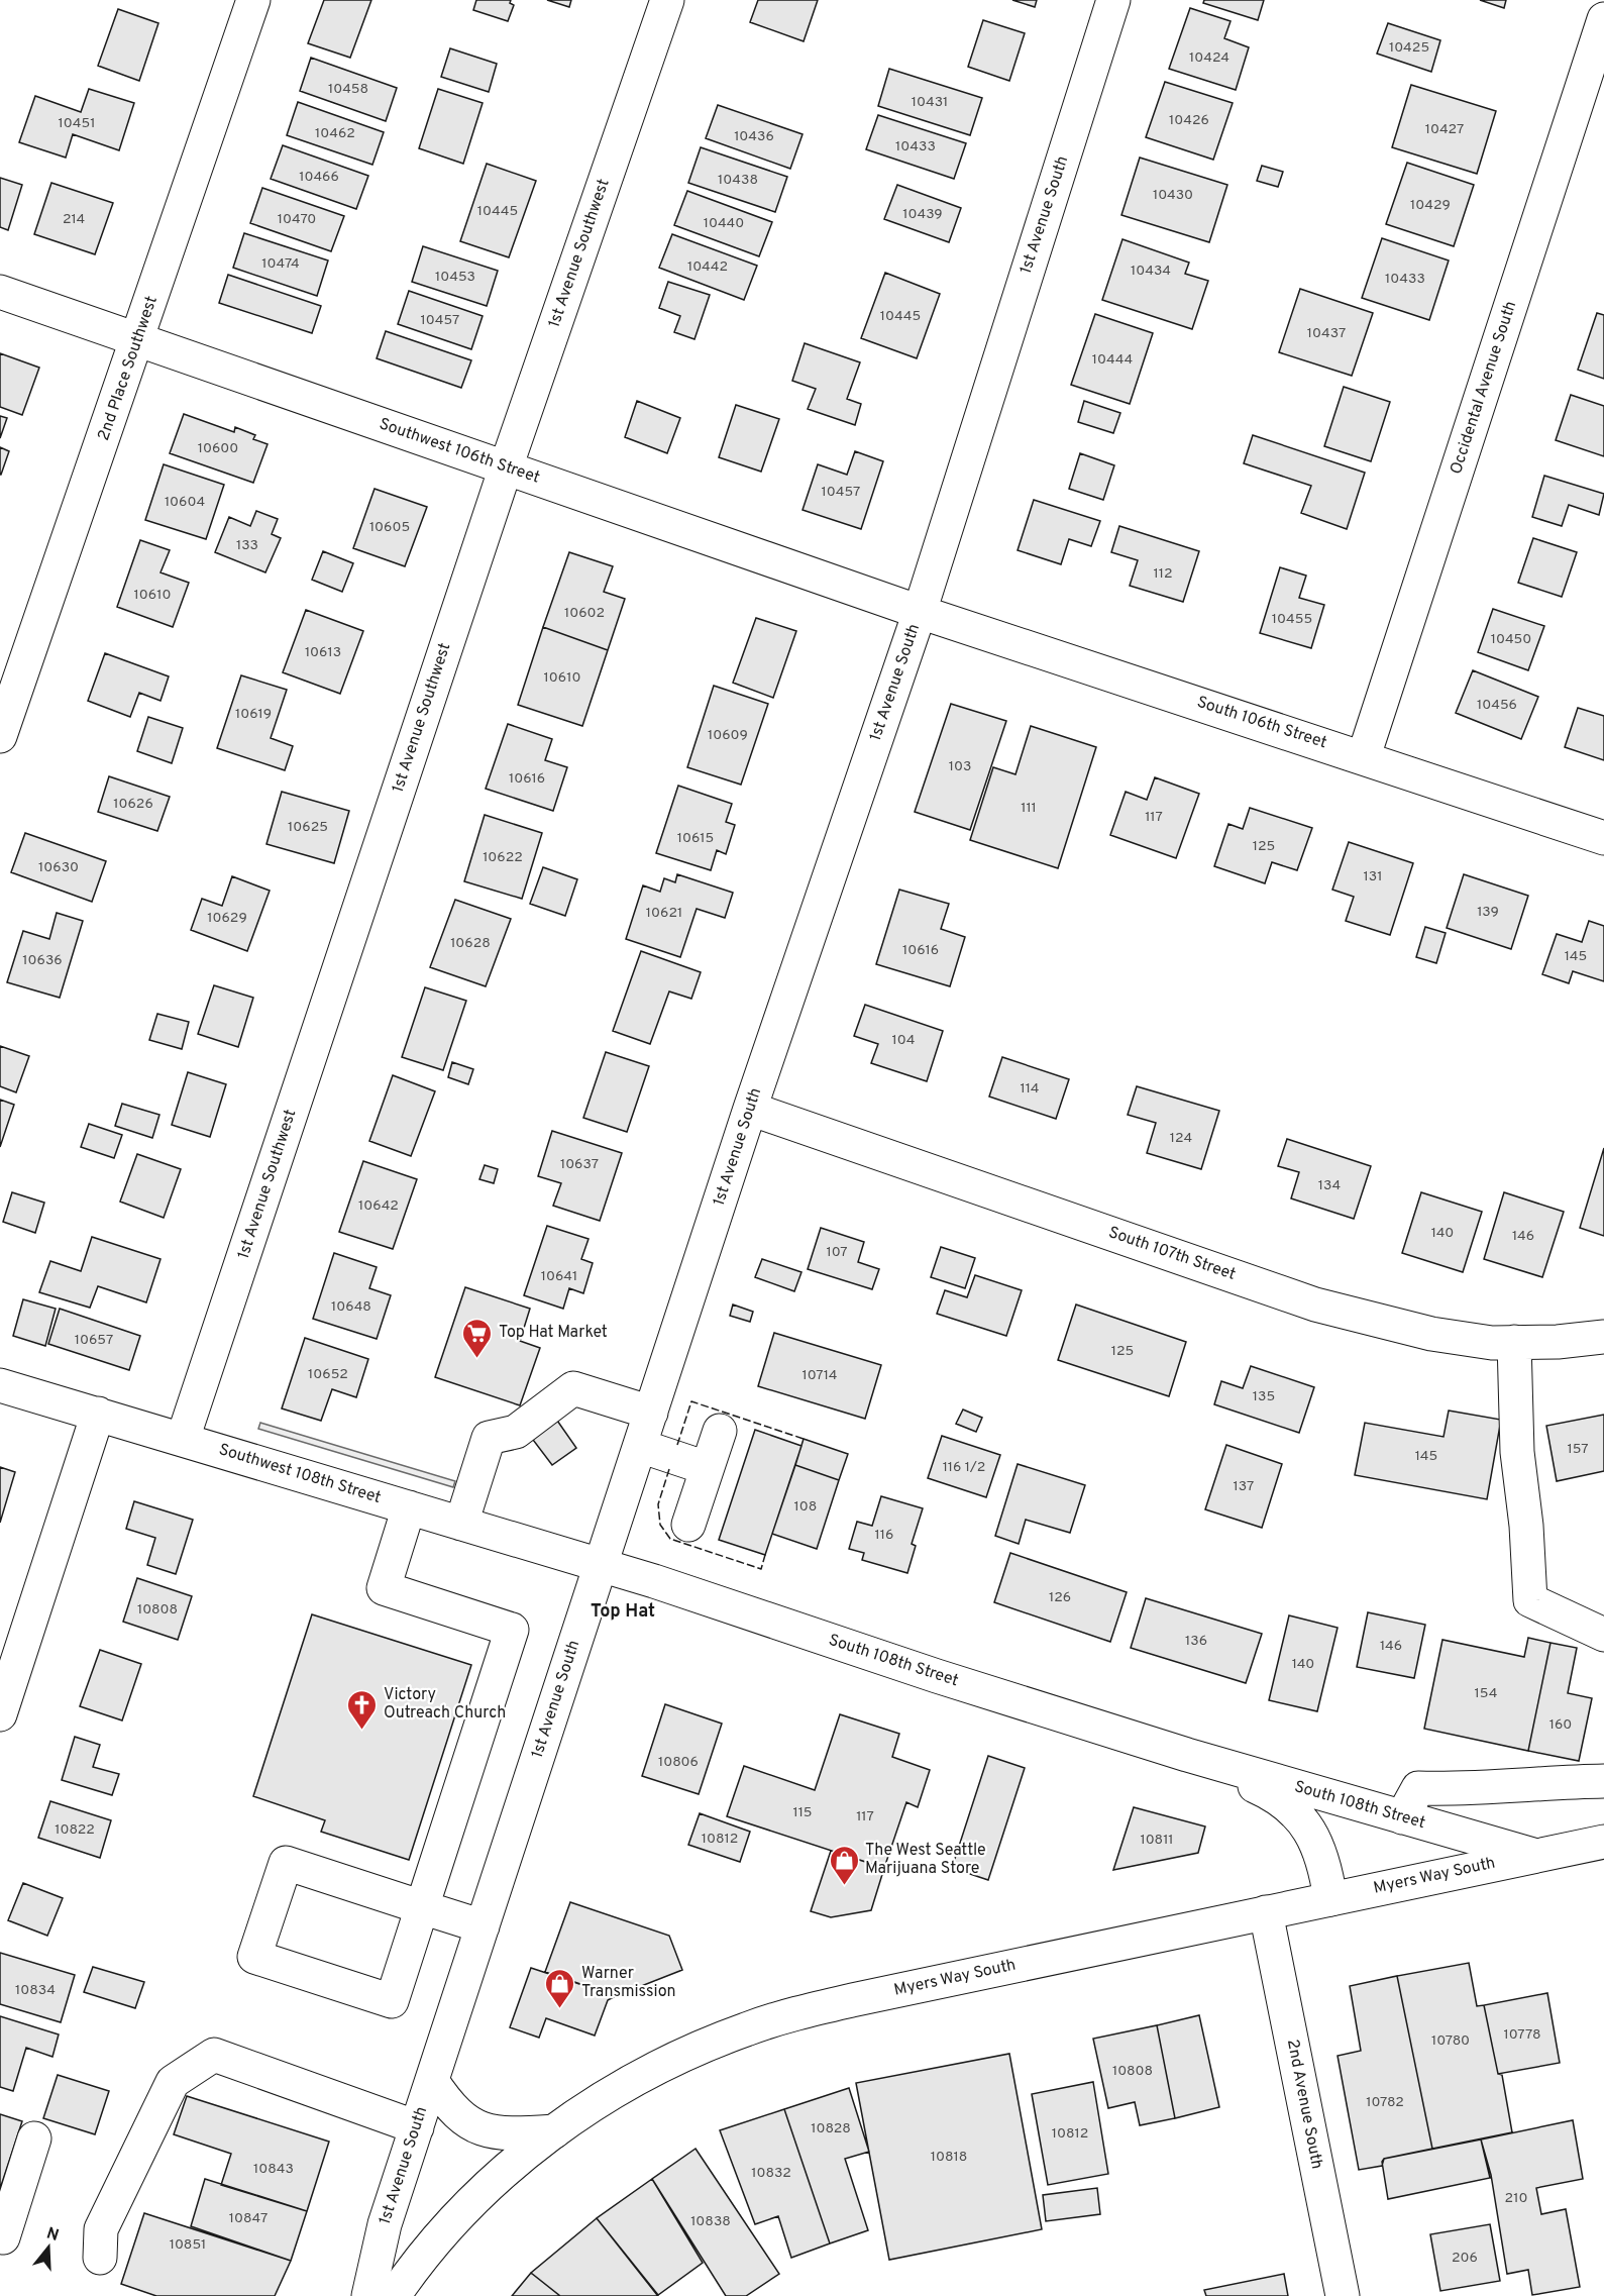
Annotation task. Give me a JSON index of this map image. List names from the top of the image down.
{
  "streets": {
    "street": [
      "1st Avenue South",
      "1st Avenue Southwest",
      "2nd Place Southwest",
      "Occidental Avenue South",
      "Southwest 106th Street",
      "South 106th Street",
      "South 107th Street",
      "Southwest 108th Street",
      "South 108th Street",
      "Myers Way South",
      "2nd Avenue South"
    ]
  },
  "crossings": [
    ["1st Avenue South", "Southwest 106th Street"],
    ["1st Avenue South", "South 106th Street"],
    ["1st Avenue South", "South 107th Street"],
    ["1st Avenue South", "Southwest 108th Street"],
    ["1st Avenue South", "South 108th Street"],
    ["1st Avenue Southwest", "Southwest 106th Street"],
    ["1st Avenue Southwest", "Southwest 108th Street"],
    ["2nd Place Southwest", "Southwest 106th Street"],
    ["Occidental Avenue South", "South 106th Street"],
    ["Southwest 106th Street", "South 106th Street"],
    ["Southwest 108th Street", "South 108th Street"],
    ["South 108th Street", "Myers Way South"],
    ["Myers Way South", "2nd Avenue South"]
  ],
  "districts": ["Top Hat"],
  "places": {
    "supermarket": ["Top Hat Market"],
    "church": ["Victory Outreach Church"],
    "shop": ["The West Seattle Marijuana Store", "Warner Transmission"]
  },
  "house_numbers": [
    "10425",
    "10424",
    "10458",
    "10431",
    "10426",
    "10451",
    "10427",
    "10462",
    "10436",
    "10433",
    "10466",
    "10438",
    "10430",
    "10429",
    "10445",
    "10439",
    "214",
    "10470",
    "10440",
    "10474",
    "10442",
    "10434",
    "10453",
    "10433",
    "10445",
    "10457",
    "10437",
    "10444",
    "10600",
    "10457",
    "10604",
    "10605",
    "133",
    "112",
    "10610",
    "10602",
    "10455",
    "10450",
    "10613",
    "10610",
    "10456",
    "10619",
    "10609",
    "103",
    "10616",
    "10626",
    "111",
    "117",
    "10625",
    "10615",
    "125",
    "10622",
    "10630",
    "131",
    "139",
    "10621",
    "10629",
    "10628",
    "10616",
    "145",
    "10636",
    "104",
    "114",
    "124",
    "10637",
    "134",
    "10642",
    "140",
    "146",
    "107",
    "10641",
    "10648",
    "10657",
    "125",
    "10652",
    "10714",
    "135",
    "157",
    "145",
    "116 1/2",
    "137",
    "108",
    "116",
    "126",
    "10808",
    "136",
    "146",
    "140",
    "154",
    "160",
    "10806",
    "115",
    "117",
    "10822",
    "10812",
    "10811",
    "10834",
    "10778",
    "10780",
    "10808",
    "10782",
    "10828",
    "10812",
    "10818",
    "10843",
    "10832",
    "210",
    "10847",
    "10838",
    "10851",
    "206"
  ],
  "north": "top"
}
